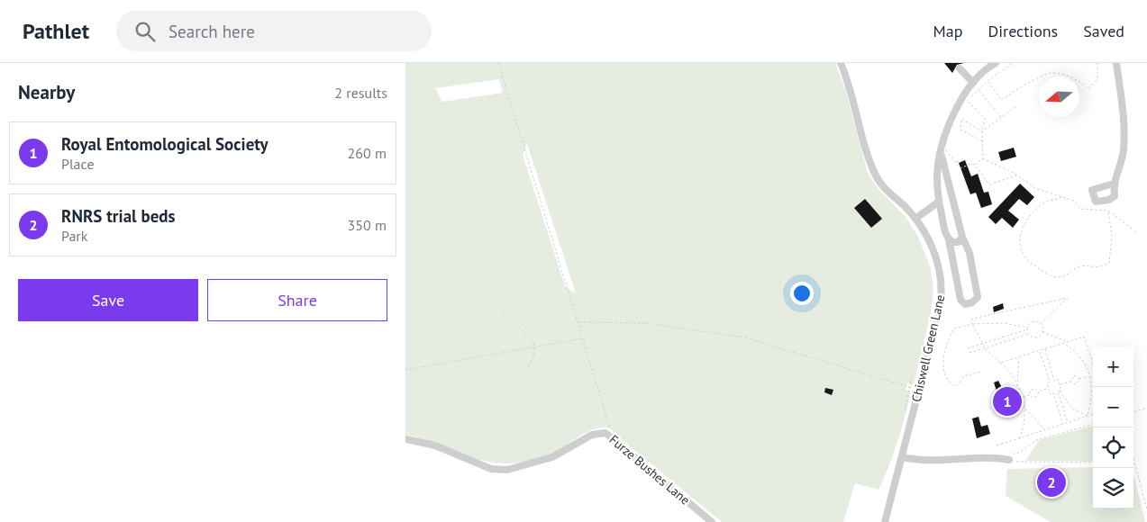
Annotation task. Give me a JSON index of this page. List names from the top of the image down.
{
  "streets": {
    "street": ["Chiswell Green Lane", "Furze Bushes Lane"]
  },
  "north": "left",
  "page": {
    "header": "Pathlet",
    "search": "Search here",
    "nav": ["Map", "Directions", "Saved"],
    "heading": ["Nearby", "2 results"],
    "list": [
      {
        "mark": "1",
        "name": "Royal Entomological Society",
        "note": "Place",
        "value": "260 m"
      },
      {
        "mark": "2",
        "name": "RNRS trial beds",
        "note": "Park",
        "value": "350 m"
      }
    ],
    "buttons": ["Save", "Share"],
    "map_buttons": ["+", "−"],
    "pins": ["1", "2"]
  }
}
